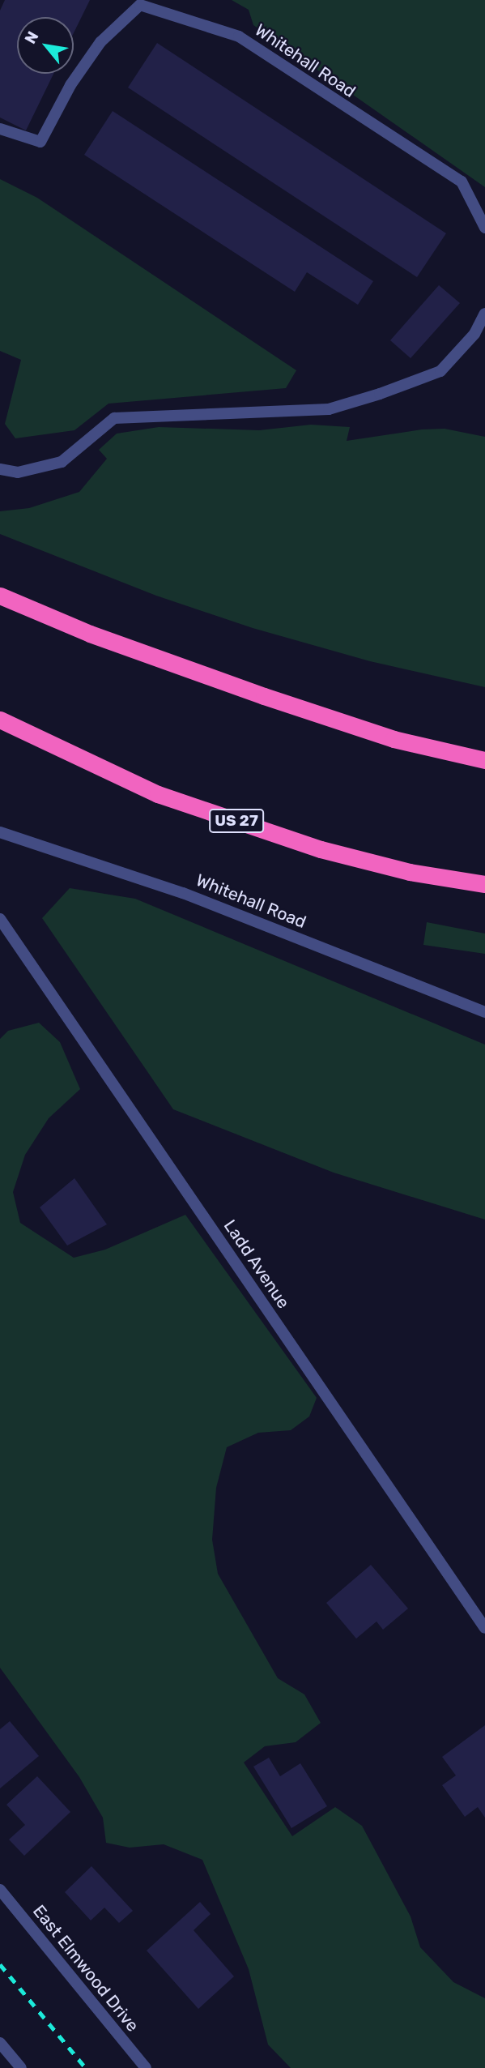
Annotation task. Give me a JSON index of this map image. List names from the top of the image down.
{
  "streets": {
    "highway": ["US 27"],
    "street": ["Whitehall Road", "Ladd Avenue", "East Elmwood Drive"]
  },
  "north": "top left"
}
